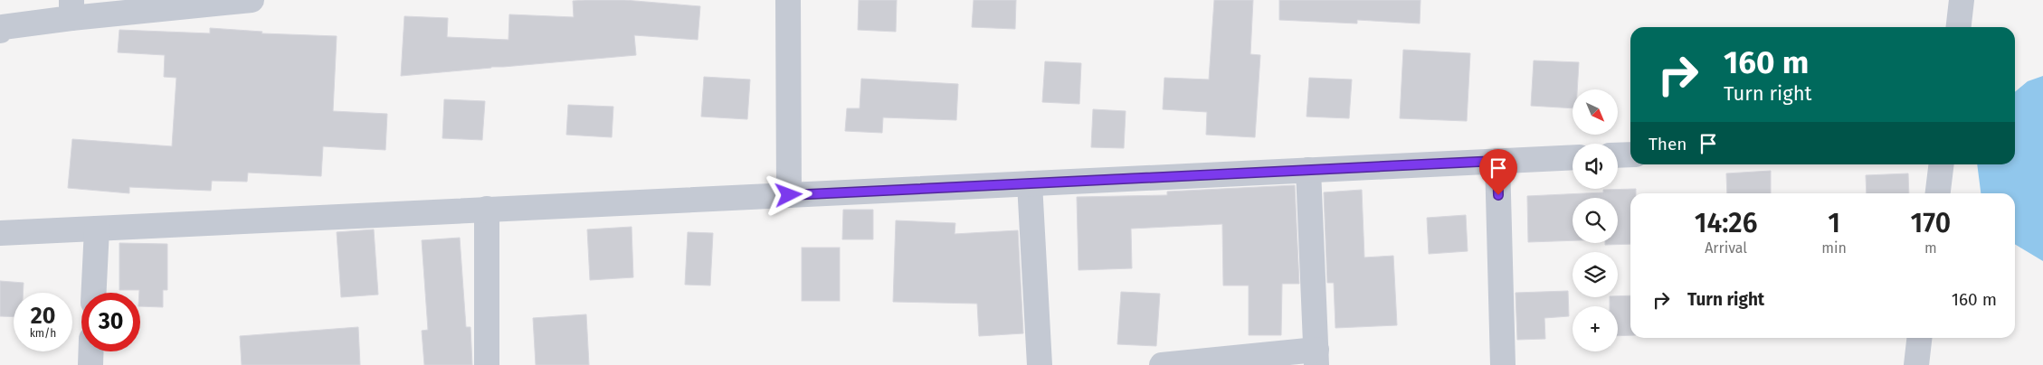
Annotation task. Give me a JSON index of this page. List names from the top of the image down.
{
  "north": "bottom right",
  "page": {
    "turn": ["160 m", "Turn right"],
    "map_buttons": "+",
    "then": "Then",
    "eta": [
      "14:26",
      "Arrival",
      "1",
      "min",
      "170",
      "m"
    ],
    "list": [
      {
        "name": "Turn right",
        "value": "160 m"
      }
    ],
    "speed": "20 km/h",
    "limit": "30"
  }
}
